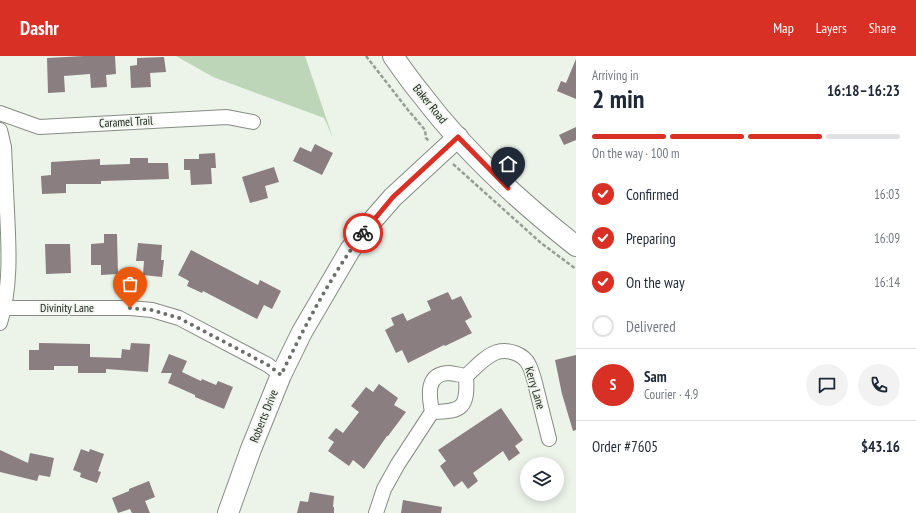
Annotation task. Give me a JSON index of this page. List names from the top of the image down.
{
  "streets": {
    "street": [
      "Baker Road",
      "Caramel Trail",
      "Divinity Lane",
      "Kerry Lane",
      "Roberts Drive"
    ]
  },
  "crossings": [
    ["Baker Road", "Roberts Drive"],
    ["Divinity Lane", "Roberts Drive"]
  ],
  "page": {
    "header": "Dashr",
    "nav": ["Map", "Layers", "Share"],
    "heading": ["2 min", "Arriving in", "16:18–16:23"],
    "panel": [
      "Sam",
      "Courier · 4.9",
      "Order #7605",
      "$43.16"
    ],
    "bar": "On the way · 100 m",
    "list": [
      ["Confirmed", "16:03"],
      ["Preparing", "16:09"],
      ["On the way", "16:14"],
      "Delivered"
    ],
    "round": "S"
  }
}
